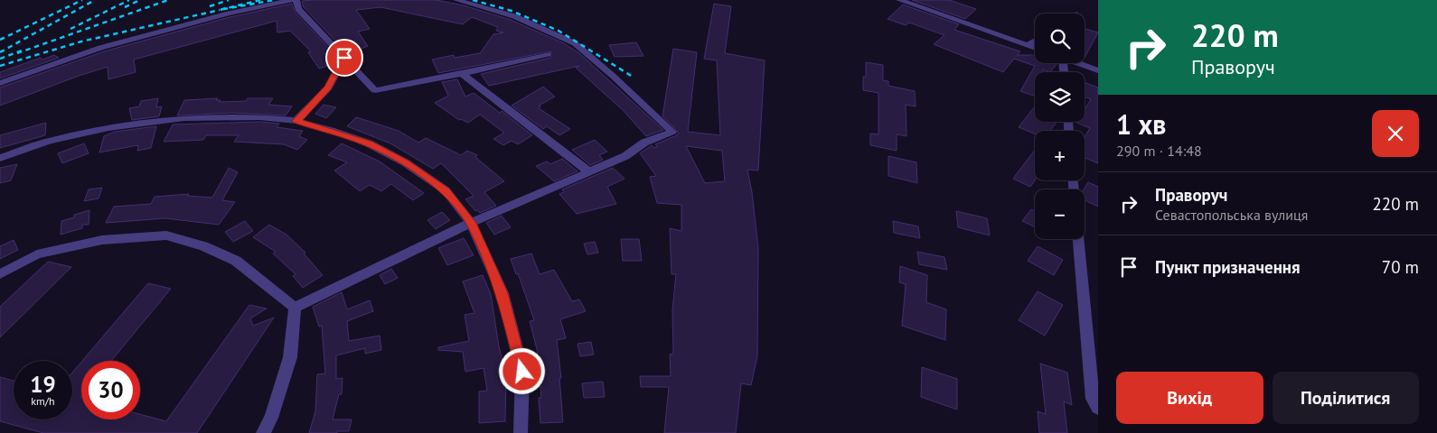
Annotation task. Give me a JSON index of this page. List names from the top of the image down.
{
  "page": {
    "turn": ["220 m", "Праворуч"],
    "map_buttons": ["+", "−"],
    "heading": ["1 хв", "290 m · 14:48"],
    "list": [
      {
        "name": "Праворуч",
        "note": "Севастопольська вулиця",
        "value": "220 m"
      },
      {
        "name": "Пункт призначення",
        "value": "70 m"
      }
    ],
    "speed": "19 km/h",
    "limit": "30",
    "buttons": ["Вихід", "Поділитися"]
  }
}
